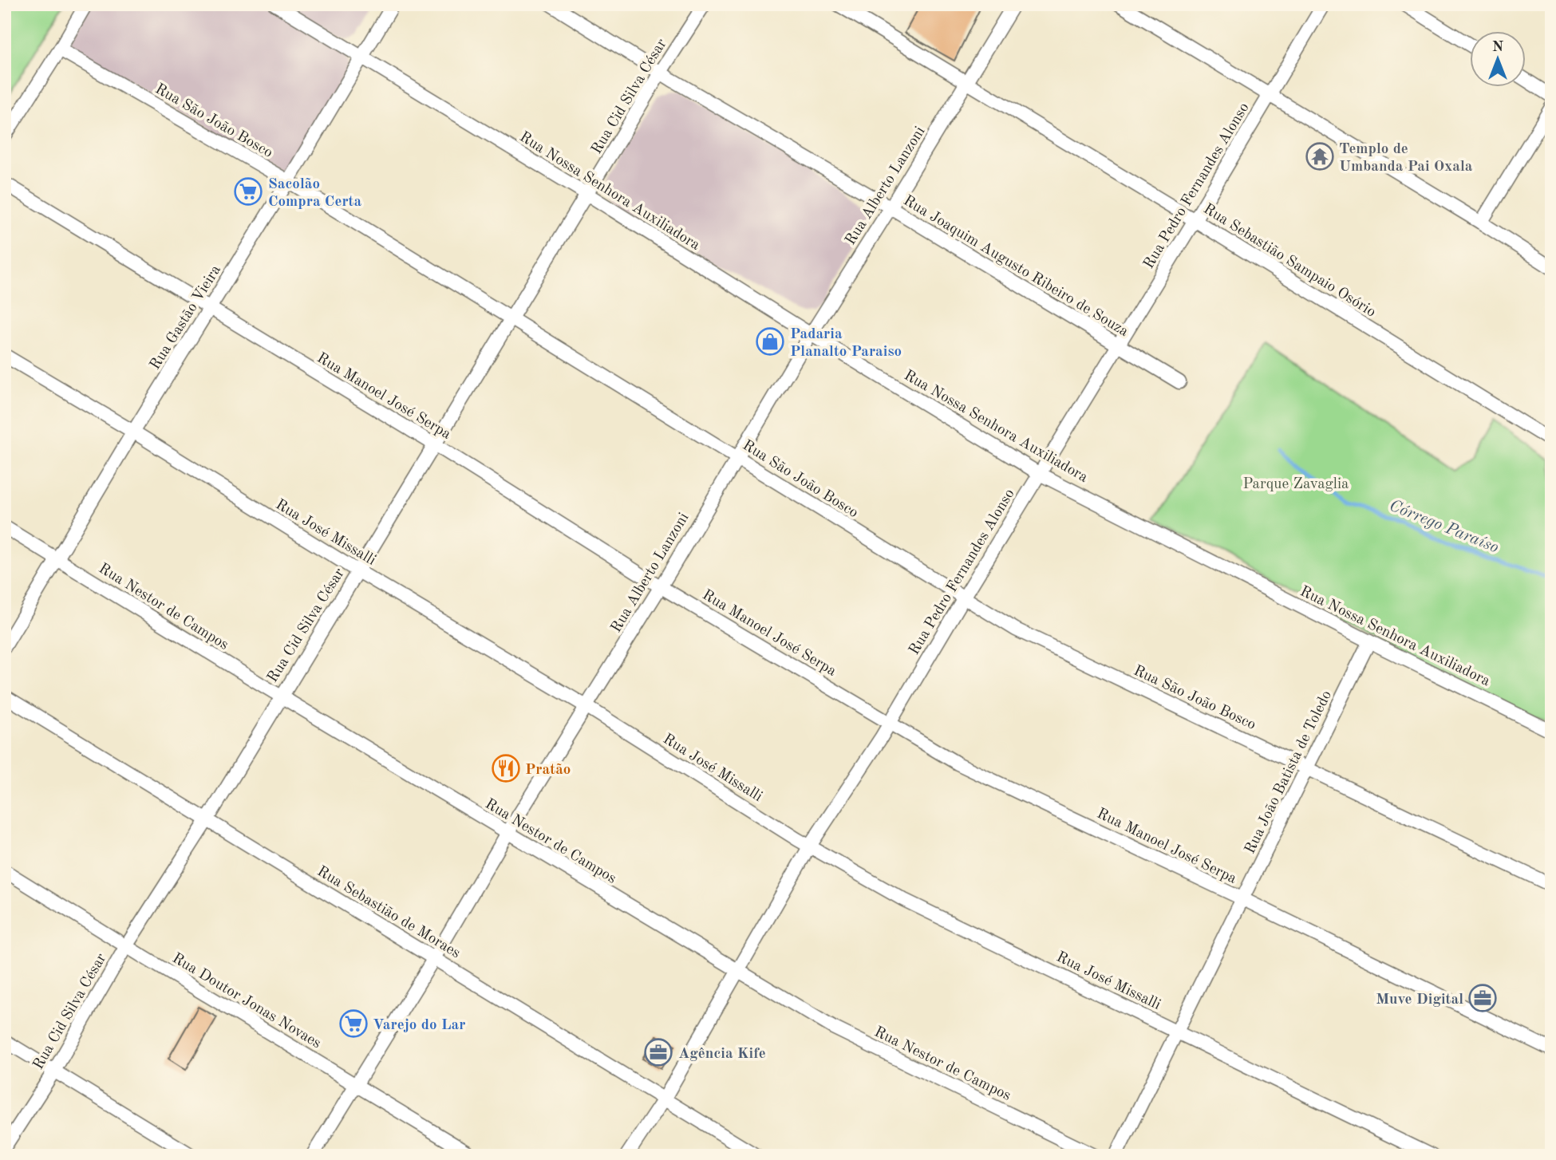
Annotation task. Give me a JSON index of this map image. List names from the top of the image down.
{
  "streets": {
    "street": [
      "Rua Cid Silva César",
      "Rua São João Bosco",
      "Rua Alberto Lanzoni",
      "Rua Pedro Fernandes Alonso",
      "Rua Nossa Senhora Auxiliadora",
      "Rua Sebastião Sampaio Osório",
      "Rua Joaquim Augusto Ribeiro de Souza",
      "Rua Gastão Vieira",
      "Rua Manoel José Serpa",
      "Rua José Missalli",
      "Rua Nestor de Campos",
      "Rua João Batista de Toledo",
      "Rua Sebastião de Moraes",
      "Rua Doutor Jonas Novaes"
    ]
  },
  "crossings": [
    ["Rua Cid Silva César", "Rua São João Bosco"],
    ["Rua Cid Silva César", "Rua Nossa Senhora Auxiliadora"],
    ["Rua Cid Silva César", "Rua Joaquim Augusto Ribeiro de Souza"],
    ["Rua Cid Silva César", "Rua Manoel José Serpa"],
    ["Rua Cid Silva César", "Rua José Missalli"],
    ["Rua Cid Silva César", "Rua Nestor de Campos"],
    ["Rua Cid Silva César", "Rua Sebastião de Moraes"],
    ["Rua Cid Silva César", "Rua Doutor Jonas Novaes"],
    ["Rua São João Bosco", "Rua Alberto Lanzoni"],
    ["Rua São João Bosco", "Rua Pedro Fernandes Alonso"],
    ["Rua São João Bosco", "Rua Gastão Vieira"],
    ["Rua São João Bosco", "Rua João Batista de Toledo"],
    ["Rua Alberto Lanzoni", "Rua Nossa Senhora Auxiliadora"],
    ["Rua Alberto Lanzoni", "Rua Sebastião Sampaio Osório"],
    ["Rua Alberto Lanzoni", "Rua Joaquim Augusto Ribeiro de Souza"],
    ["Rua Alberto Lanzoni", "Rua Manoel José Serpa"],
    ["Rua Alberto Lanzoni", "Rua José Missalli"],
    ["Rua Alberto Lanzoni", "Rua Nestor de Campos"],
    ["Rua Alberto Lanzoni", "Rua Sebastião de Moraes"],
    ["Rua Alberto Lanzoni", "Rua Doutor Jonas Novaes"],
    ["Rua Pedro Fernandes Alonso", "Rua Nossa Senhora Auxiliadora"],
    ["Rua Pedro Fernandes Alonso", "Rua Sebastião Sampaio Osório"],
    ["Rua Pedro Fernandes Alonso", "Rua Joaquim Augusto Ribeiro de Souza"],
    ["Rua Pedro Fernandes Alonso", "Rua Manoel José Serpa"],
    ["Rua Pedro Fernandes Alonso", "Rua José Missalli"],
    ["Rua Pedro Fernandes Alonso", "Rua Nestor de Campos"],
    ["Rua Pedro Fernandes Alonso", "Rua Sebastião de Moraes"],
    ["Rua Nossa Senhora Auxiliadora", "Rua Gastão Vieira"],
    ["Rua Nossa Senhora Auxiliadora", "Rua João Batista de Toledo"],
    ["Rua Gastão Vieira", "Rua Manoel José Serpa"],
    ["Rua Gastão Vieira", "Rua José Missalli"],
    ["Rua Gastão Vieira", "Rua Nestor de Campos"],
    ["Rua Manoel José Serpa", "Rua João Batista de Toledo"],
    ["Rua José Missalli", "Rua João Batista de Toledo"]
  ],
  "water": ["Córrego Paraíso"],
  "parks": ["Parque Zavaglia"],
  "places": {
    "temple": ["Templo de Umbanda Pai Oxala"],
    "supermarket": ["Sacolão Compra Certa", "Varejo do Lar"],
    "shop": ["Padaria Planalto Paraiso"],
    "restaurant": ["Pratão"],
    "office": ["Muve Digital", "Agência Kife"]
  },
  "north": "top"
}
